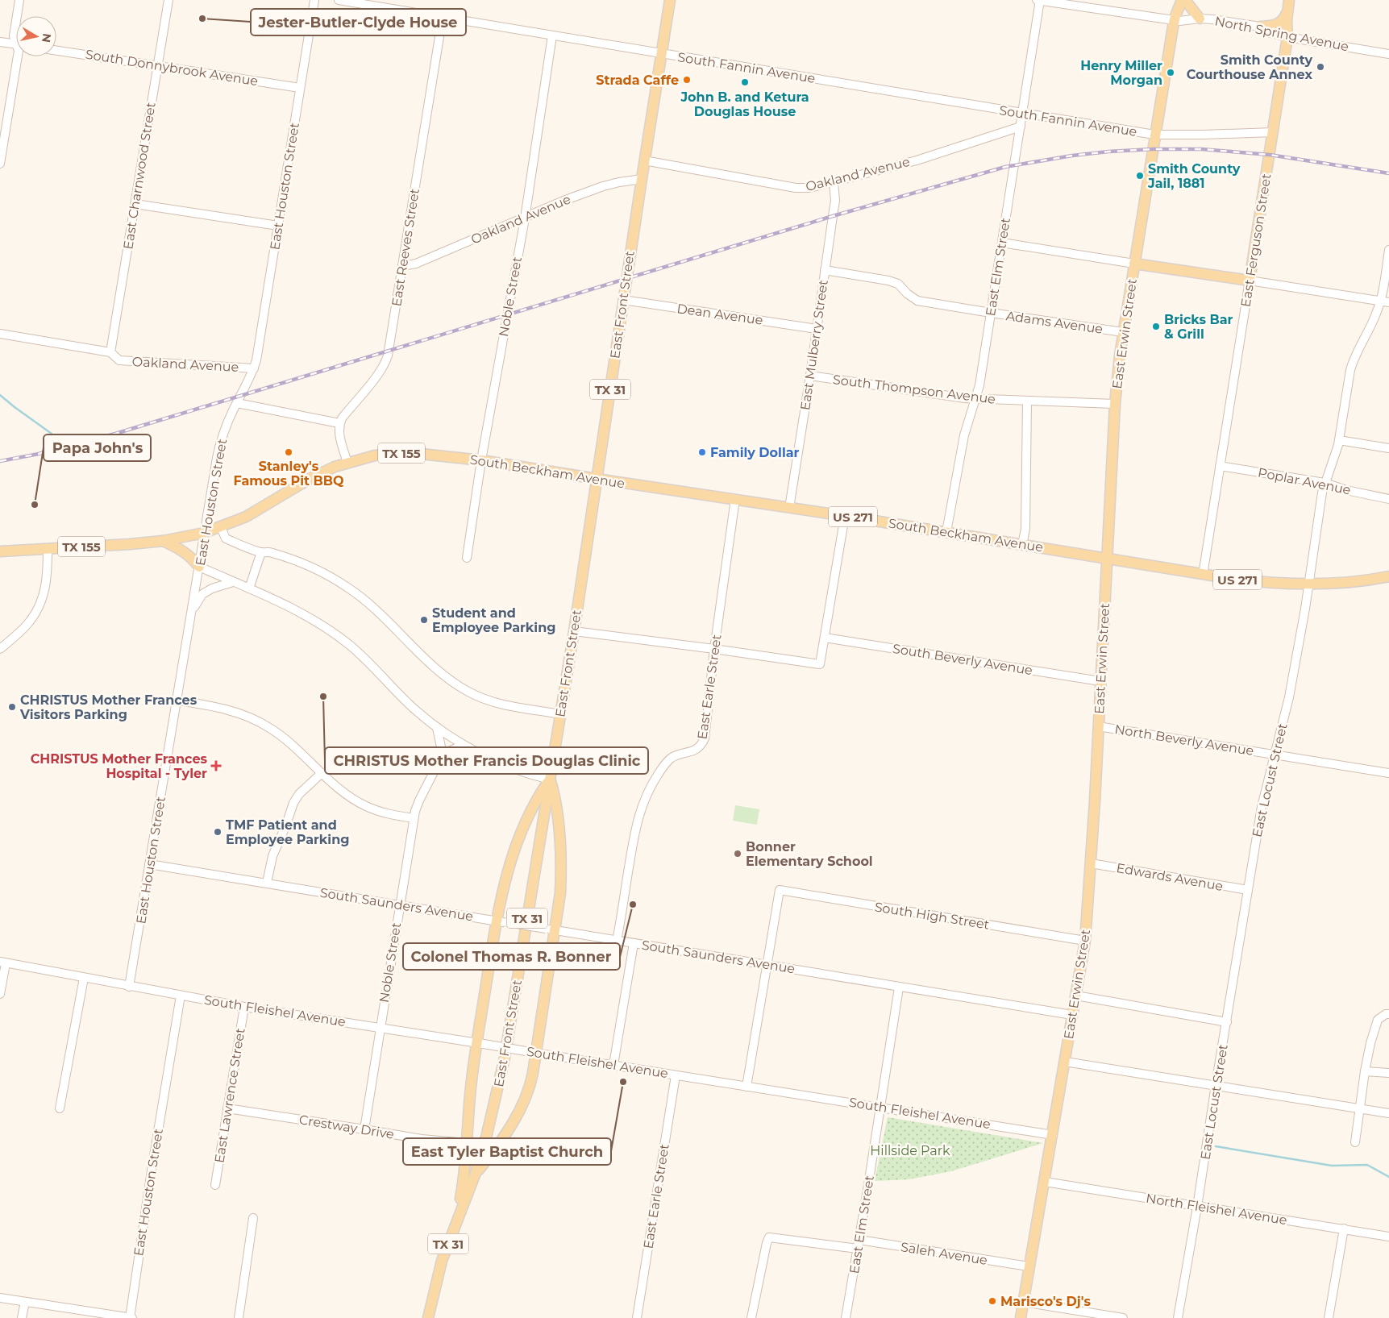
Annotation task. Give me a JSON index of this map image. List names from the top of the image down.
{
  "streets": {
    "main road": [
      "East Ferguson Street",
      "East Front Street",
      "East Erwin Street",
      "TX 31",
      "TX 155",
      "South Beckham Avenue",
      "US 271"
    ],
    "street": [
      "North Spring Avenue",
      "South Donnybrook Avenue",
      "South Fannin Avenue",
      "Oakland Avenue",
      "East Charnwood Street",
      "East Houston Street",
      "East Reeves Street",
      "East Elm Street",
      "Noble Street",
      "Dean Avenue",
      "Adams Avenue",
      "East Mulberry Street",
      "South Thompson Avenue",
      "Poplar Avenue",
      "South Beverly Avenue",
      "East Earle Street",
      "North Beverly Avenue",
      "East Locust Street",
      "Edwards Avenue",
      "South Saunders Avenue",
      "South High Street",
      "South Fleishel Avenue",
      "East Lawrence Street",
      "Crestway Drive",
      "North Fleishel Avenue",
      "Saleh Avenue"
    ]
  },
  "crossings": [
    ["North Spring Avenue", "East Ferguson Street"],
    ["North Spring Avenue", "East Elm Street"],
    ["North Spring Avenue", "East Erwin Street"],
    ["South Donnybrook Avenue", "East Charnwood Street"],
    ["South Donnybrook Avenue", "East Houston Street"],
    ["South Fannin Avenue", "East Ferguson Street"],
    ["South Fannin Avenue", "East Reeves Street"],
    ["South Fannin Avenue", "East Elm Street"],
    ["South Fannin Avenue", "Noble Street"],
    ["South Fannin Avenue", "East Front Street"],
    ["South Fannin Avenue", "East Erwin Street"],
    ["Oakland Avenue", "East Charnwood Street"],
    ["Oakland Avenue", "East Houston Street"],
    ["Oakland Avenue", "East Reeves Street"],
    ["Oakland Avenue", "East Elm Street"],
    ["Oakland Avenue", "Noble Street"],
    ["Oakland Avenue", "East Front Street"],
    ["Oakland Avenue", "East Mulberry Street"],
    ["East Houston Street", "South Beckham Avenue"],
    ["East Houston Street", "South Saunders Avenue"],
    ["East Houston Street", "South Fleishel Avenue"],
    ["East Ferguson Street", "Poplar Avenue"],
    ["East Ferguson Street", "US 271"],
    ["East Elm Street", "Adams Avenue"],
    ["East Elm Street", "South Thompson Avenue"],
    ["East Elm Street", "South Beckham Avenue"],
    ["East Elm Street", "South Saunders Avenue"],
    ["East Elm Street", "South Fleishel Avenue"],
    ["East Elm Street", "Saleh Avenue"],
    ["Noble Street", "South Beckham Avenue"],
    ["Noble Street", "South Saunders Avenue"],
    ["Noble Street", "South Fleishel Avenue"],
    ["Noble Street", "Crestway Drive"],
    ["East Front Street", "Dean Avenue"],
    ["East Front Street", "South Beckham Avenue"],
    ["Dean Avenue", "East Mulberry Street"],
    ["Adams Avenue", "East Erwin Street"],
    ["Adams Avenue", "East Mulberry Street"],
    ["East Erwin Street", "South Thompson Avenue"],
    ["East Erwin Street", "South Beckham Avenue"],
    ["East Erwin Street", "US 271"],
    ["East Erwin Street", "South Beverly Avenue"],
    ["East Erwin Street", "North Beverly Avenue"],
    ["East Erwin Street", "Edwards Avenue"],
    ["East Erwin Street", "South Saunders Avenue"],
    ["East Erwin Street", "South High Street"],
    ["East Erwin Street", "South Fleishel Avenue"],
    ["East Erwin Street", "North Fleishel Avenue"],
    ["East Erwin Street", "Saleh Avenue"],
    ["East Mulberry Street", "South Thompson Avenue"],
    ["East Mulberry Street", "South Beckham Avenue"],
    ["South Beckham Avenue", "US 271"],
    ["South Beckham Avenue", "East Earle Street"],
    ["Poplar Avenue", "East Locust Street"],
    ["US 271", "East Locust Street"],
    ["East Earle Street", "South Saunders Avenue"],
    ["East Earle Street", "South Fleishel Avenue"],
    ["North Beverly Avenue", "East Locust Street"],
    ["East Locust Street", "Edwards Avenue"],
    ["East Locust Street", "North Fleishel Avenue"],
    ["South Saunders Avenue", "South High Street"],
    ["South Fleishel Avenue", "East Lawrence Street"],
    ["East Lawrence Street", "Crestway Drive"]
  ],
  "parks": ["Hillside Park"],
  "places": {
    "other": [
      "Jester-Butler-Clyde House",
      "Smith County Courthouse Annex",
      "Henry Miller Morgan",
      "Strada Caffe",
      "John B. and Ketura Douglas House",
      "Smith County Jail, 1881",
      "Bricks Bar & Grill",
      "Stanley's Famous Pit BBQ",
      "Family Dollar",
      "Papa John's",
      "Student and Employee Parking",
      "CHRISTUS Mother Francis Douglas Clinic",
      "CHRISTUS Mother Frances Visitors Parking",
      "TMF Patient and Employee Parking",
      "Bonner Elementary School",
      "Colonel Thomas R. Bonner",
      "East Tyler Baptist Church",
      "Marisco's Dj's"
    ],
    "health": ["CHRISTUS Mother Frances Hospital - Tyler"]
  },
  "north": "right"
}
